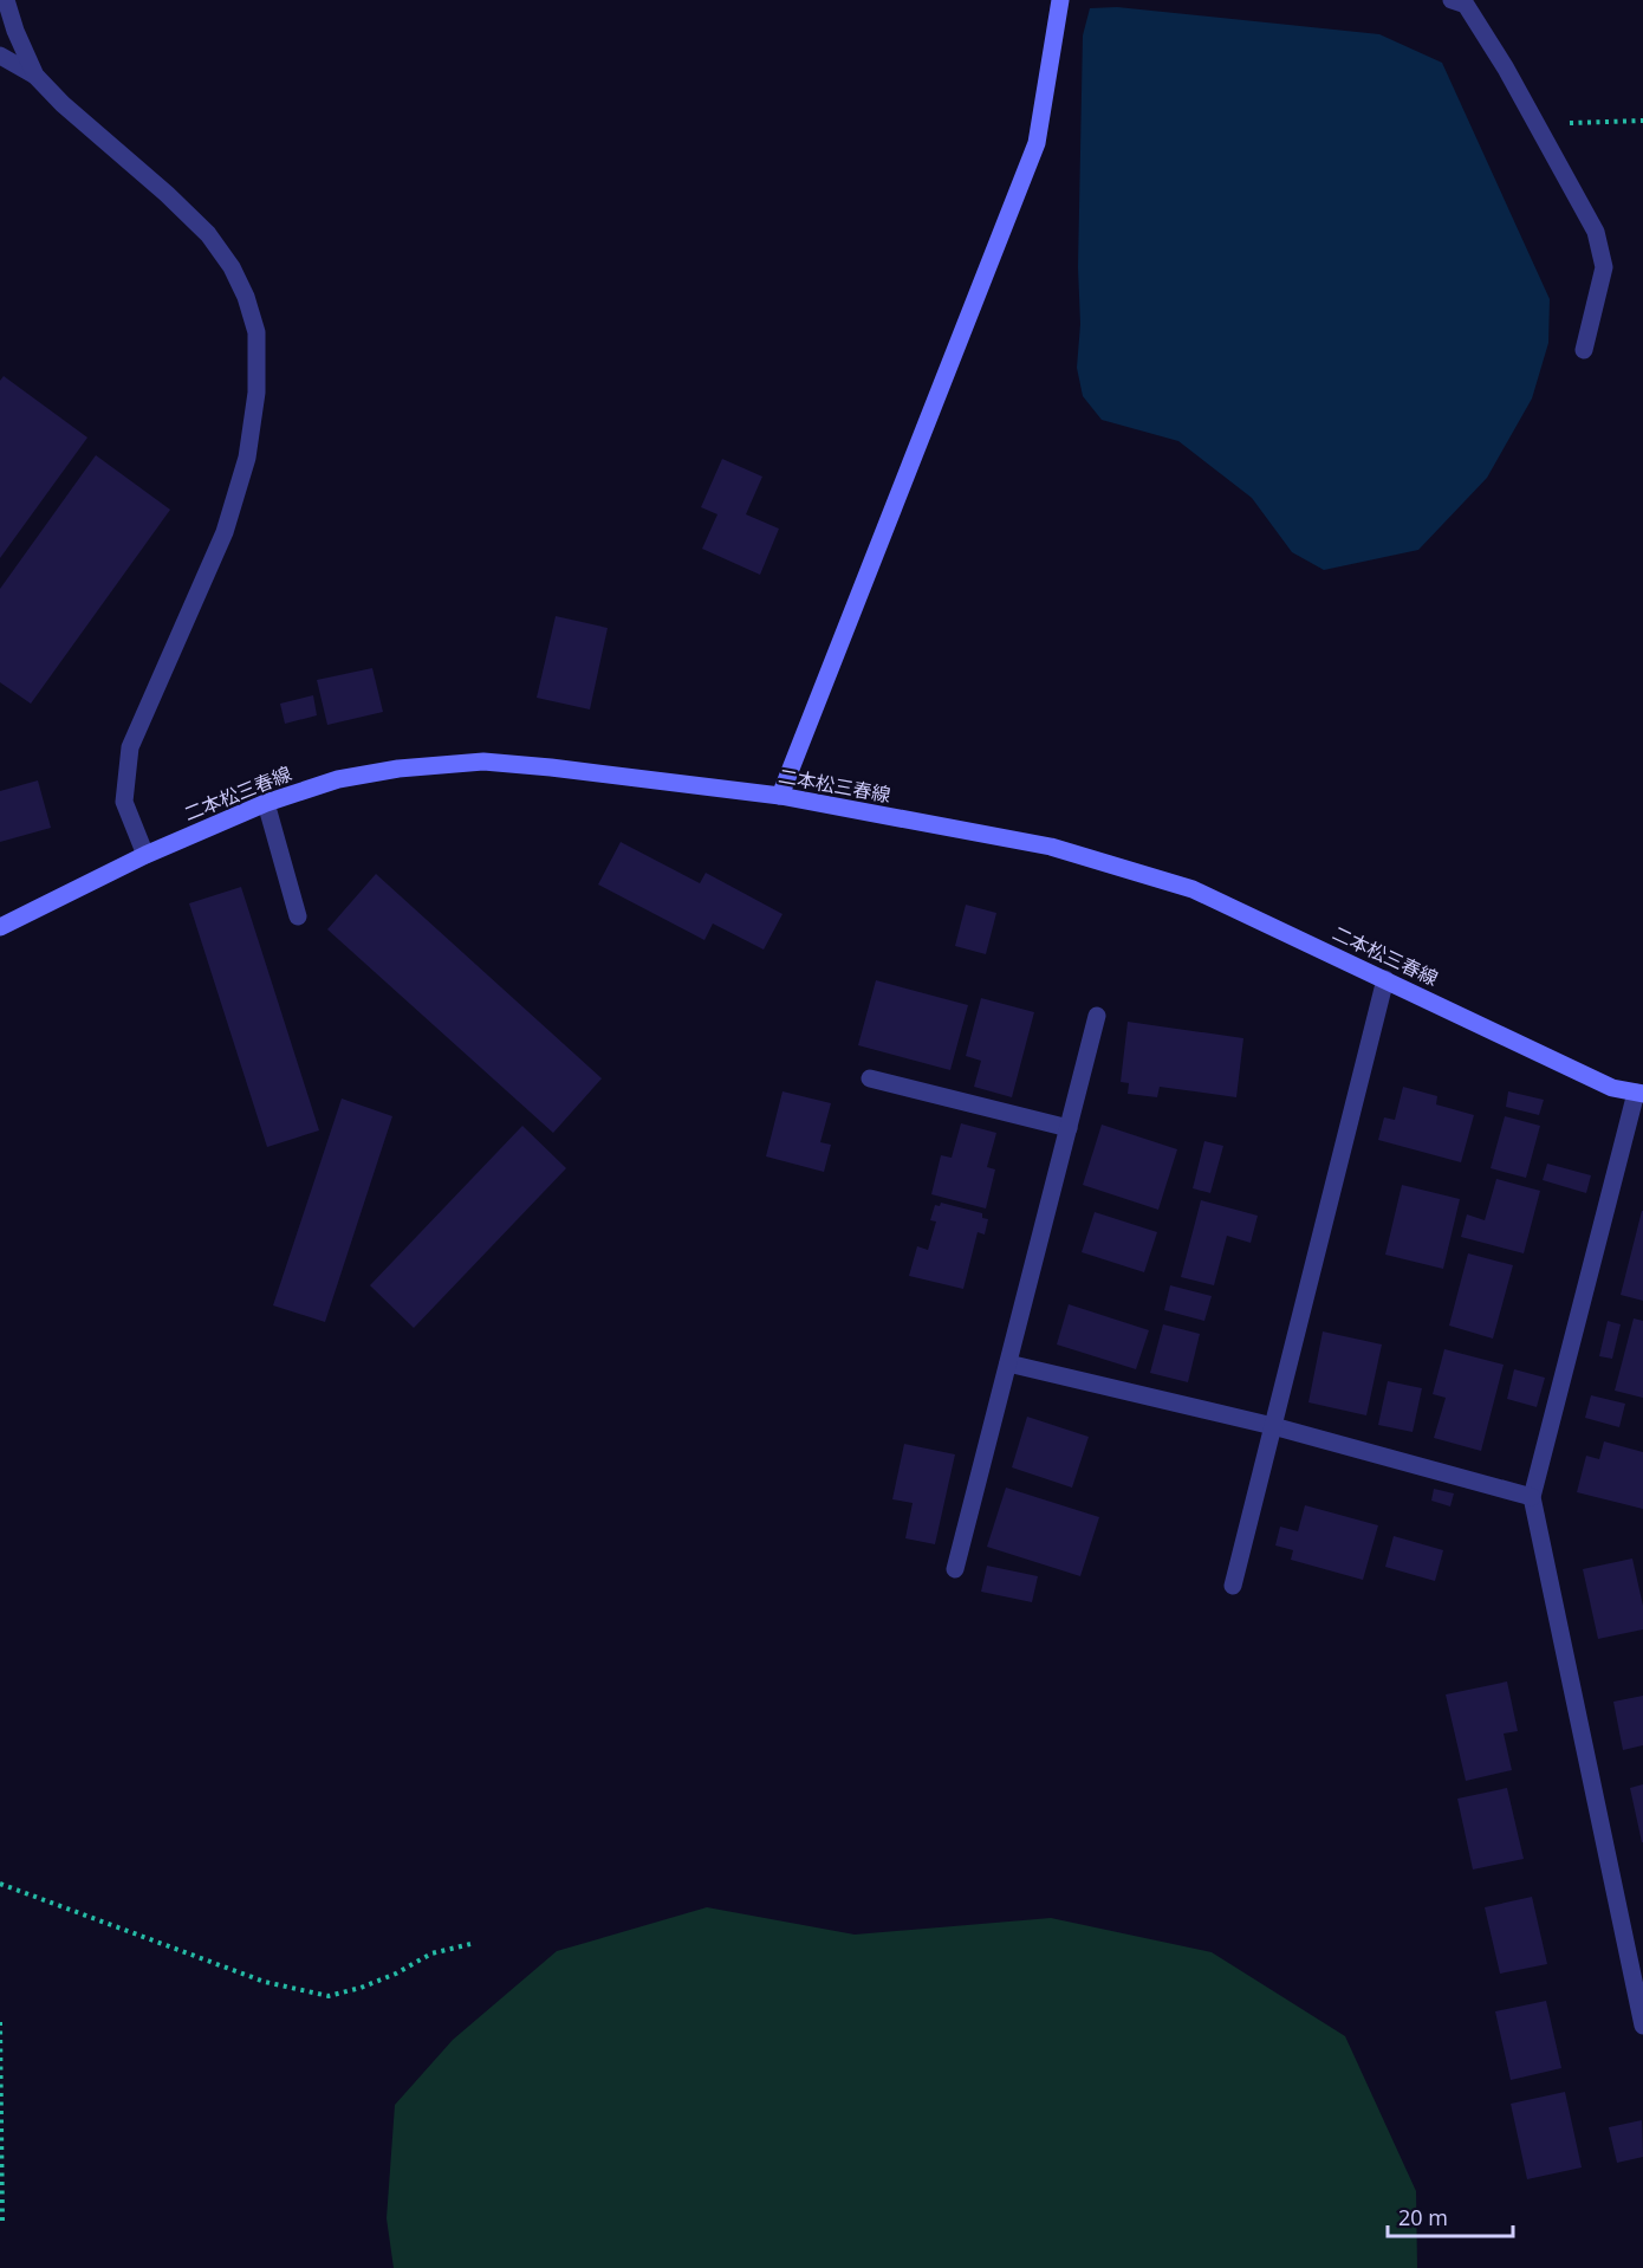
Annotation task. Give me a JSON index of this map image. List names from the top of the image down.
{
  "streets": {
    "main road": ["二本松三春線"]
  },
  "scale_bar": "20 m"
}
